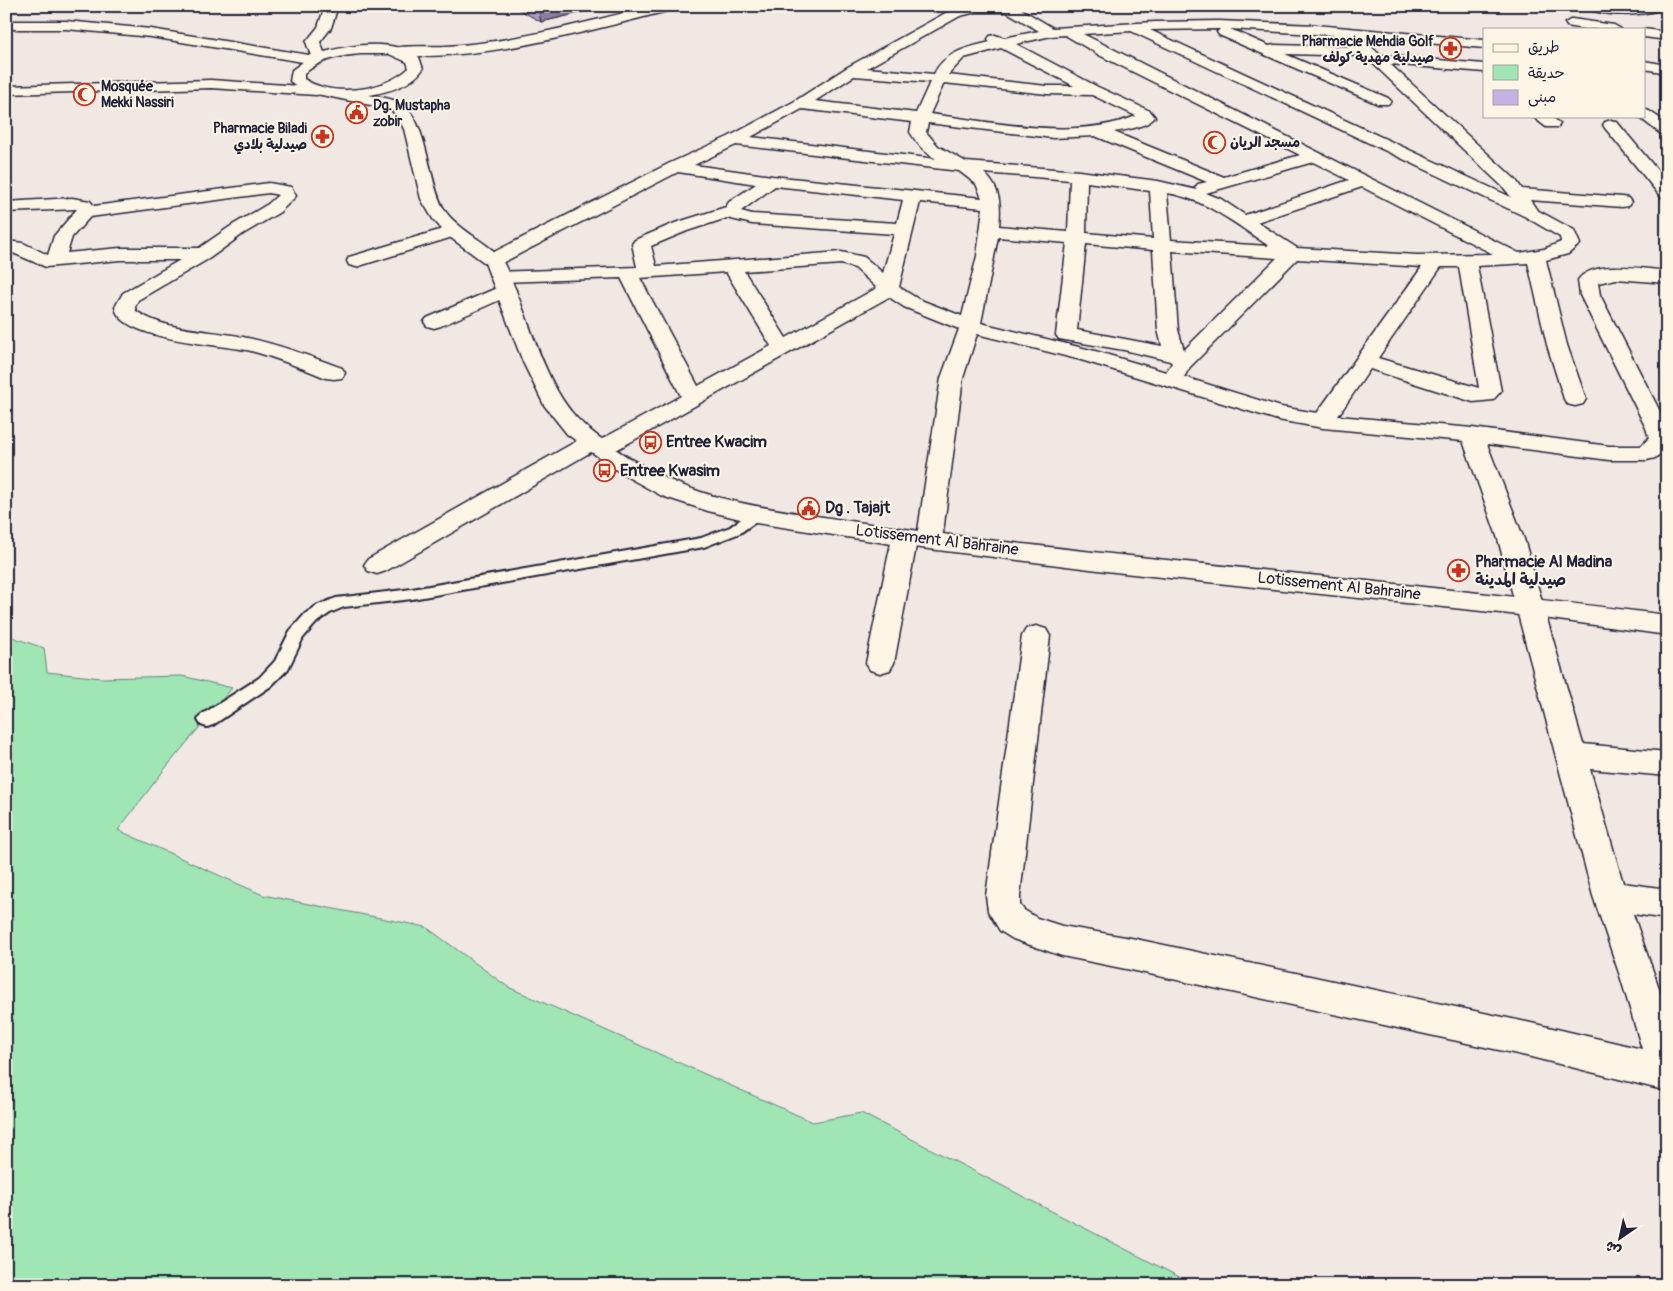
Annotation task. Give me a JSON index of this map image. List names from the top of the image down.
{
  "streets": {
    "street": ["Lotissement Al Bahraine"]
  },
  "places": {
    "pharmacy": ["Pharmacie Mehdia Golf صيدلية مهدية كولف", "Pharmacie Biladi صيدلية بلادي", "Pharmacie Al Madina صيدلية المدينة"],
    "mosque": ["Mosquée Mekki Nassiri", "مسجد الريان"],
    "public building": ["Dg. Mustapha zobir", "Dg . Tajajt"],
    "bus stop": ["Entree Kwacim", "Entree Kwasim"]
  },
  "legend": ["طريق", "حديقة", "مبنى"],
  "north": "bottom left"
}
